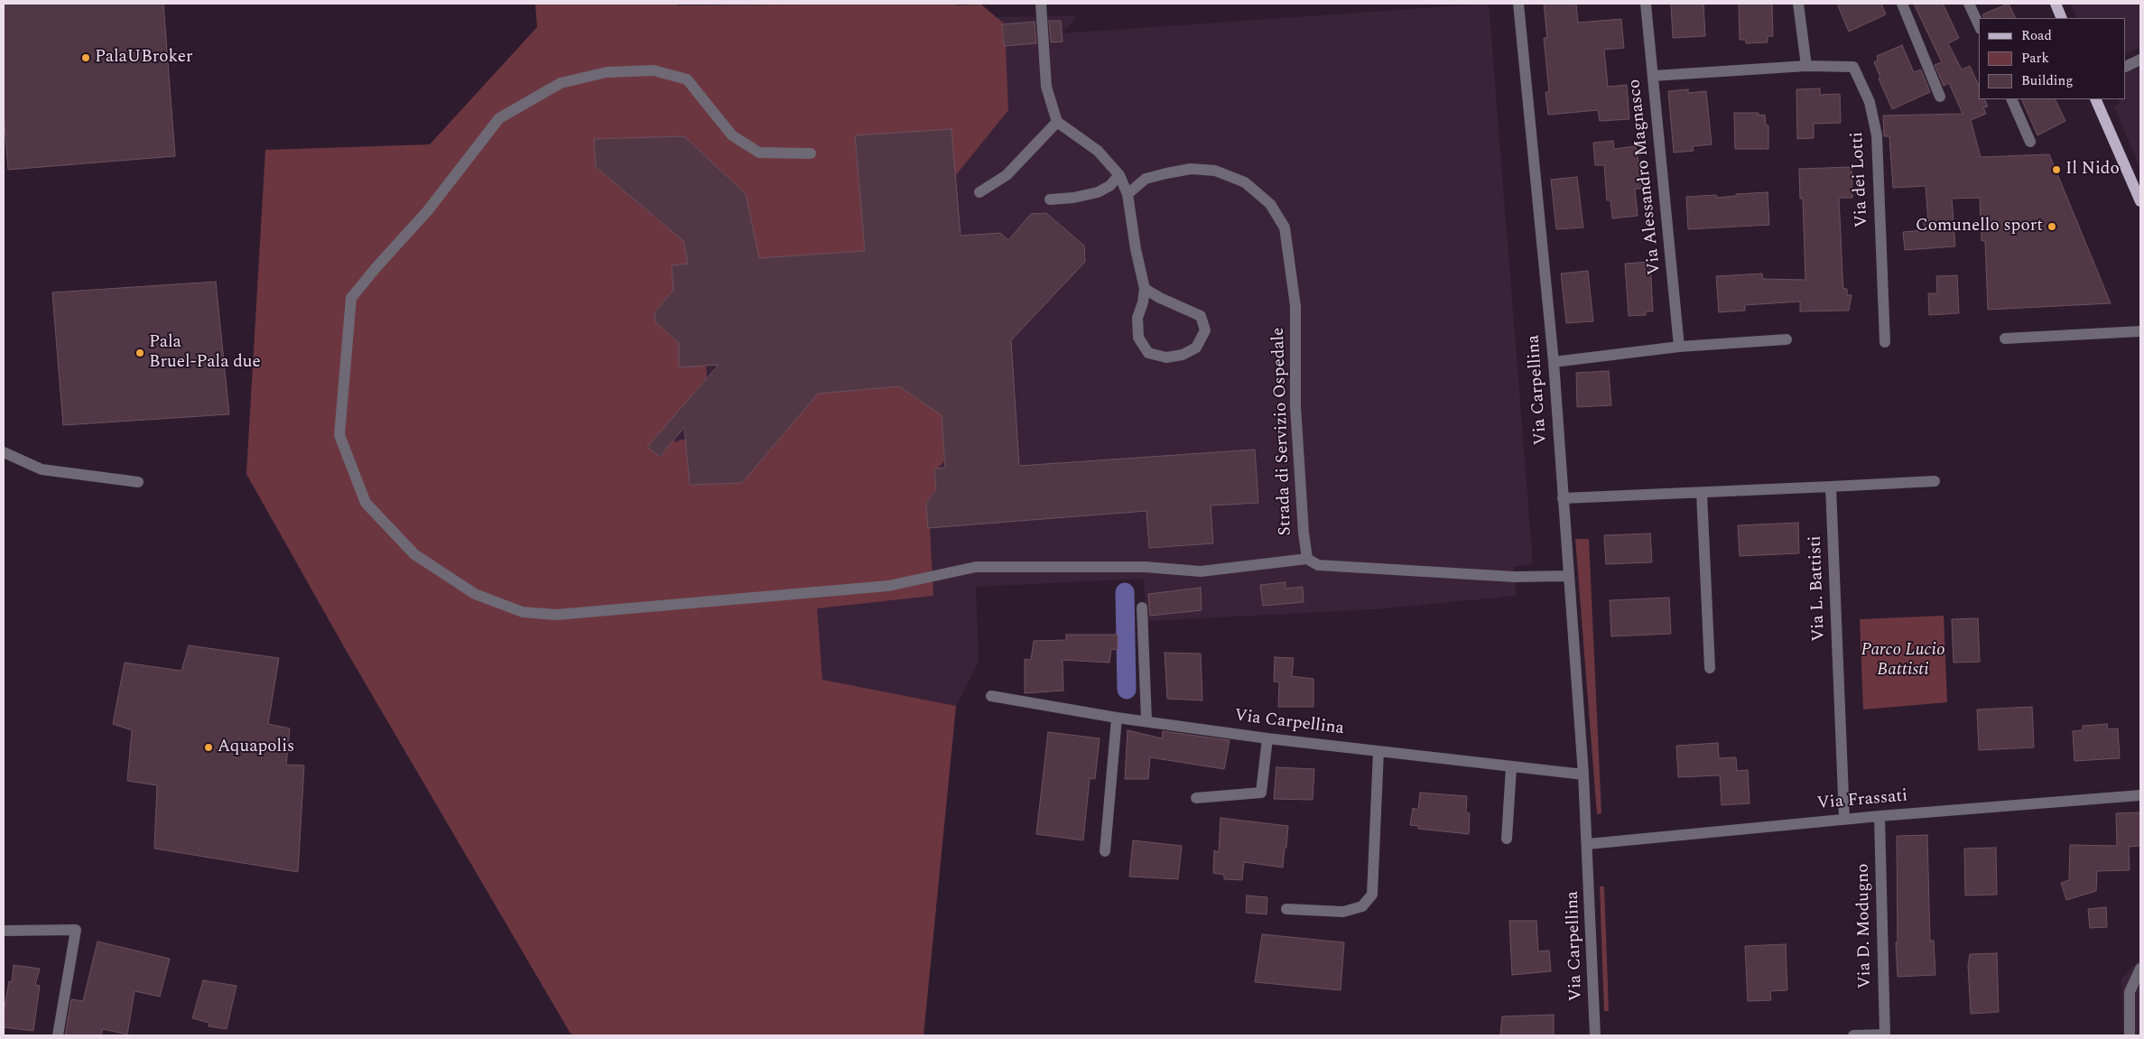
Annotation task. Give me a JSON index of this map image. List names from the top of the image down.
{
  "streets": {
    "street": [
      "Via Alessandro Magnasco",
      "Via dei Lotti",
      "Via Carpellina",
      "Strada di Servizio Ospedale",
      "Via L. Battisti",
      "Via Frassati",
      "Via D. Modugno"
    ]
  },
  "crossings": [
    ["Via Alessandro Magnasco", "Via dei Lotti"],
    ["Via Carpellina", "Strada di Servizio Ospedale"],
    ["Via Carpellina", "Via Frassati"],
    ["Via L. Battisti", "Via Frassati"],
    ["Via Frassati", "Via D. Modugno"]
  ],
  "parks": ["Parco Lucio Battisti"],
  "places": [
    "PalaUBroker",
    "Il Nido",
    "Comunello sport",
    "Pala Bruel-Pala due",
    "Aquapolis"
  ],
  "legend": ["Road", "Park", "Building"]
}
